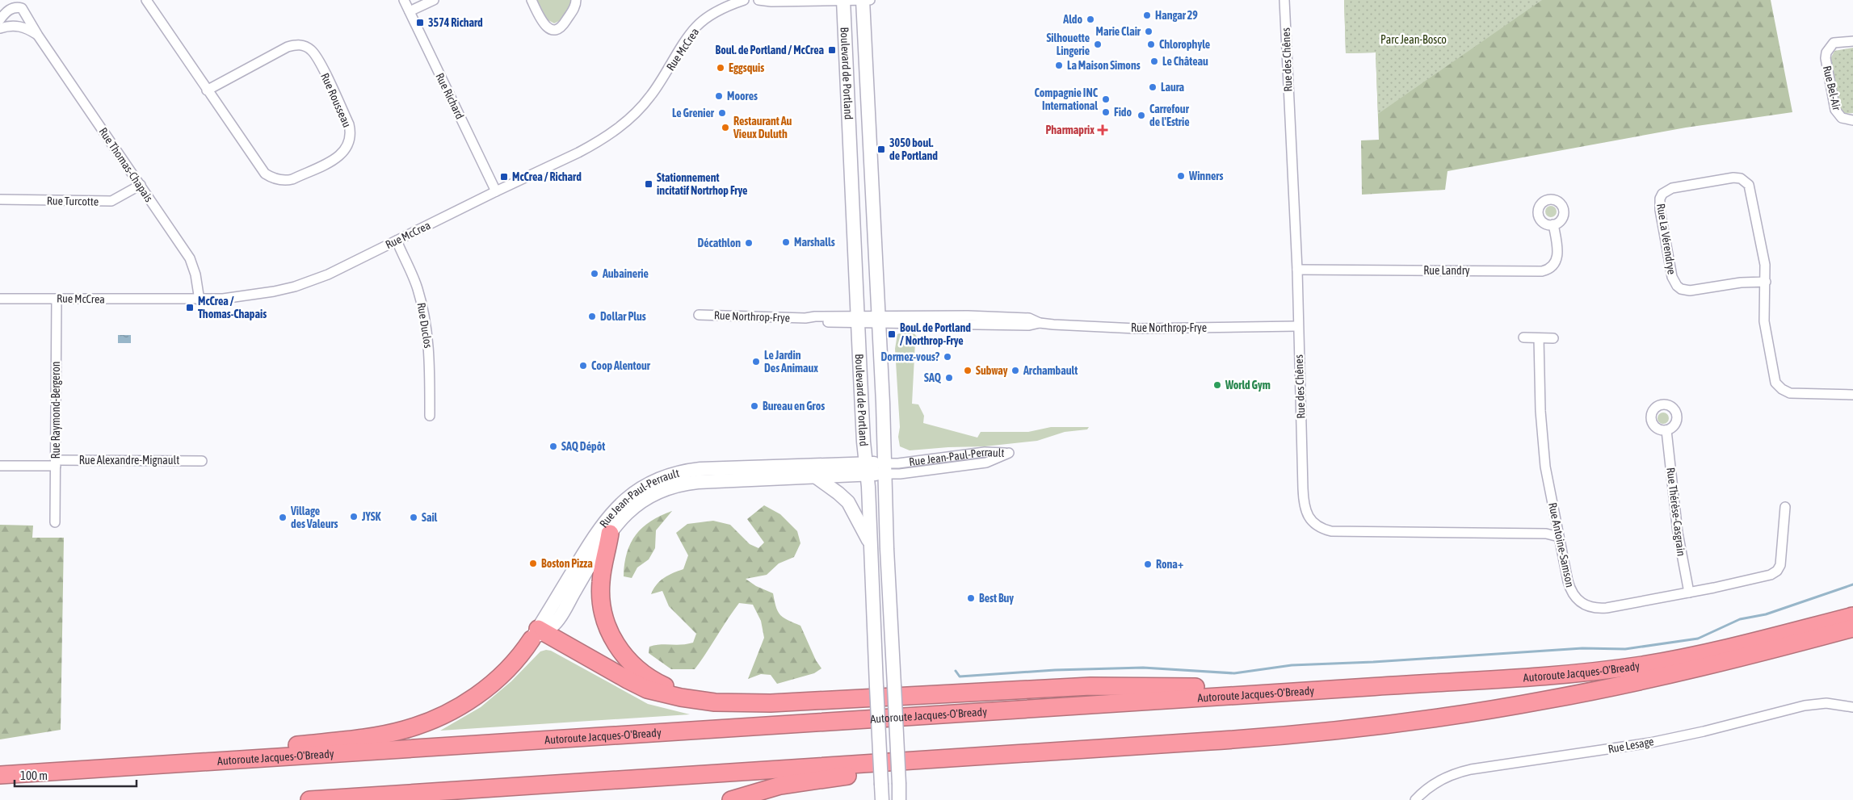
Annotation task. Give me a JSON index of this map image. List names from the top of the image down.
{
  "streets": {
    "highway": ["Autoroute Jacques-O'Bready"],
    "main road": ["Boulevard de Portland", "Rue Jean-Paul-Perrault"],
    "street": [
      "Rue McCrea",
      "Rue des Chênes",
      "Rue Bel-Air",
      "Rue Richard",
      "Rue Rousseau",
      "Rue Thomas-Chapais",
      "Rue Turcotte",
      "Rue La Vérendrye",
      "Rue Landry",
      "Rue Northrop-Frye",
      "Rue Duclos",
      "Rue Raymond-Bergeron",
      "Rue Alexandre-Mignault",
      "Rue Thérèse-Casgrain",
      "Rue Antoine-Samson",
      "Rue Lesage"
    ]
  },
  "crossings": [
    ["Rue McCrea", "Rue Richard"],
    ["Rue McCrea", "Rue Thomas-Chapais"],
    ["Rue McCrea", "Rue Duclos"],
    ["Rue McCrea", "Rue Raymond-Bergeron"],
    ["Rue des Chênes", "Rue Landry"],
    ["Rue des Chênes", "Rue Northrop-Frye"],
    ["Rue des Chênes", "Rue Antoine-Samson"],
    ["Boulevard de Portland", "Rue Northrop-Frye"],
    ["Boulevard de Portland", "Rue Jean-Paul-Perrault"],
    ["Rue Thomas-Chapais", "Rue Turcotte"],
    ["Rue Raymond-Bergeron", "Rue Alexandre-Mignault"],
    ["Rue Thérèse-Casgrain", "Rue Antoine-Samson"]
  ],
  "parks": ["Parc Jean-Bosco"],
  "places": {
    "other": [
      "Hangar 29",
      "Aldo",
      "Marie Clair",
      "Silhouette Lingerie",
      "Chlorophyle",
      "Le Château",
      "La Maison Simons",
      "Eggsquis",
      "Laura",
      "Moores",
      "Compagnie INC International",
      "Fido",
      "Le Grenier",
      "Carrefour de l'Estrie",
      "Restaurant Au Vieux Duluth",
      "Winners",
      "Marshalls",
      "Décathlon",
      "Aubainerie",
      "Dollar Plus",
      "Dormez-vous?",
      "Le Jardin Des Animaux",
      "Coop Alentour",
      "Subway",
      "Archambault",
      "SAQ",
      "World Gym",
      "Bureau en Gros",
      "SAQ Dépôt",
      "JYSK",
      "Village des Valeurs",
      "Sail",
      "Boston Pizza",
      "Rona+",
      "Best Buy"
    ],
    "transit": [
      "3574 Richard",
      "Boul. de Portland / McCrea",
      "3050 boul. de Portland",
      "McCrea / Richard",
      "Stationnement incitatif Nortrhop Frye",
      "McCrea / Thomas-Chapais",
      "Boul. de Portland / Northrop-Frye"
    ],
    "health": ["Pharmaprix"]
  },
  "scale_bar": "100 m"
}
